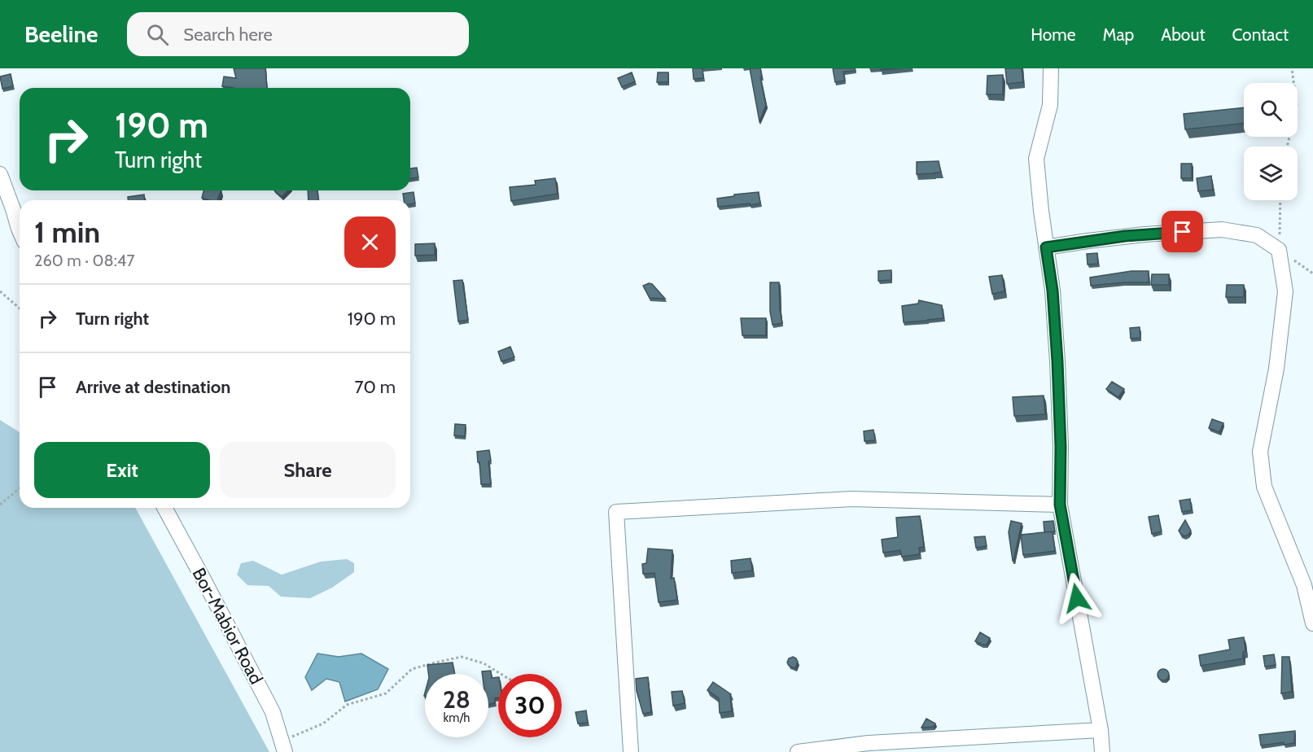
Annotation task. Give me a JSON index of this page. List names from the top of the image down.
{
  "streets": {
    "street": ["Bor-Mabior Road"]
  },
  "page": {
    "header": "Beeline",
    "search": "Search here",
    "nav": [
      "Home",
      "Map",
      "About",
      "Contact"
    ],
    "turn": ["190 m", "Turn right"],
    "heading": ["1 min", "260 m · 08:47"],
    "list": [
      {
        "name": "Turn right",
        "value": "190 m"
      },
      {
        "name": "Arrive at destination",
        "value": "70 m"
      }
    ],
    "buttons": ["Exit", "Share"],
    "speed": "28 km/h",
    "limit": "30"
  }
}
